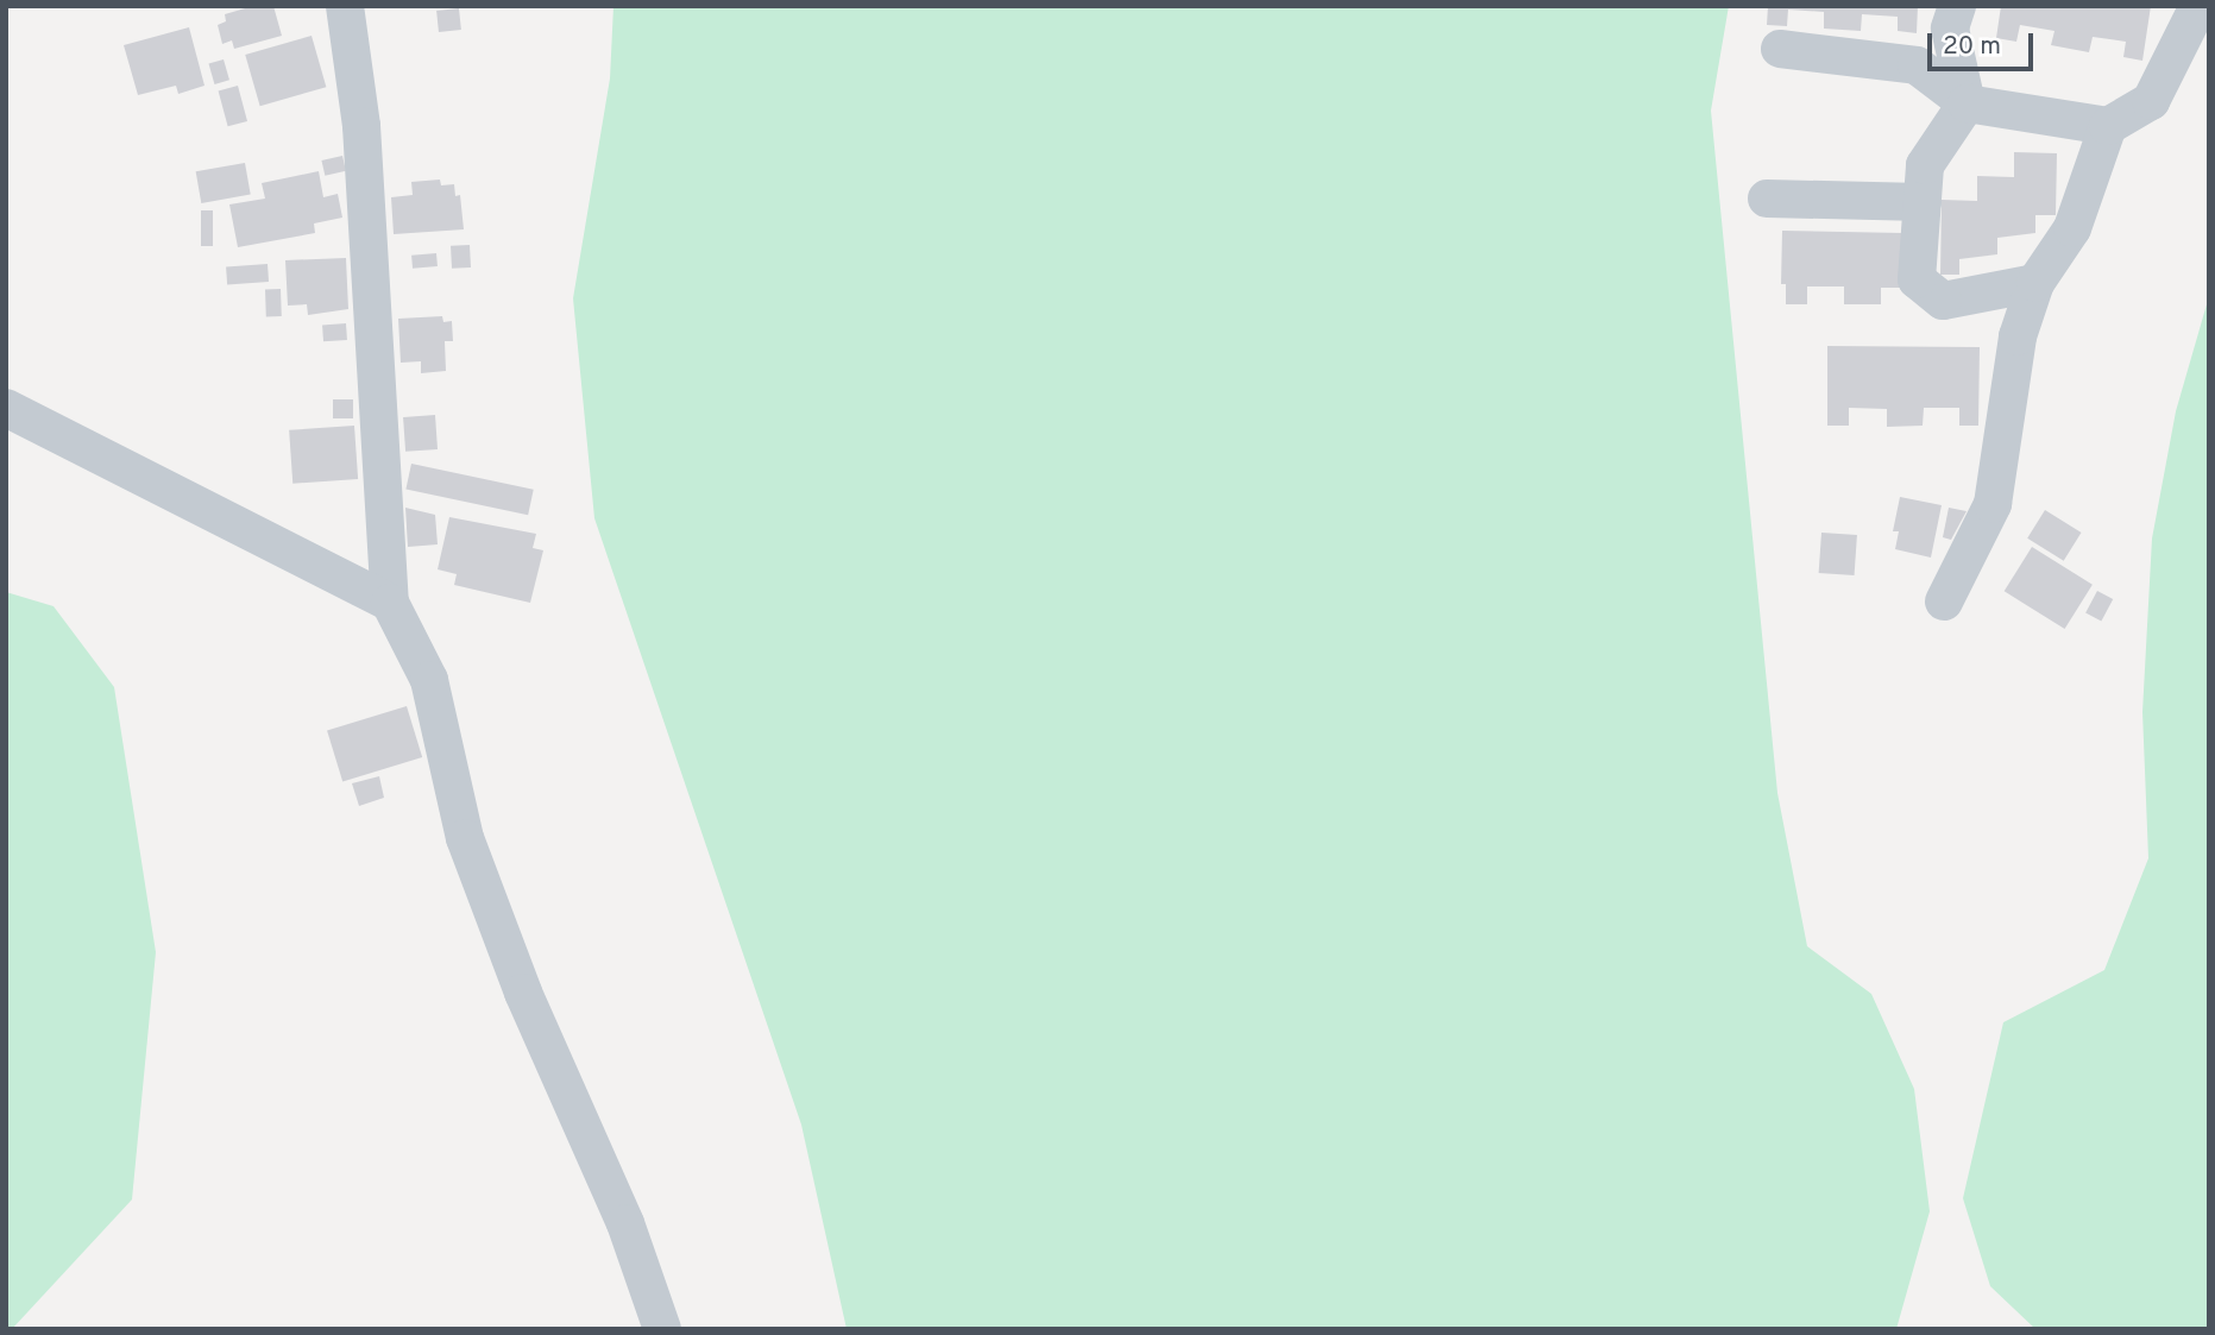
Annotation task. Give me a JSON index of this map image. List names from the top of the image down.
{
  "scale_bar": "20 m"
}
